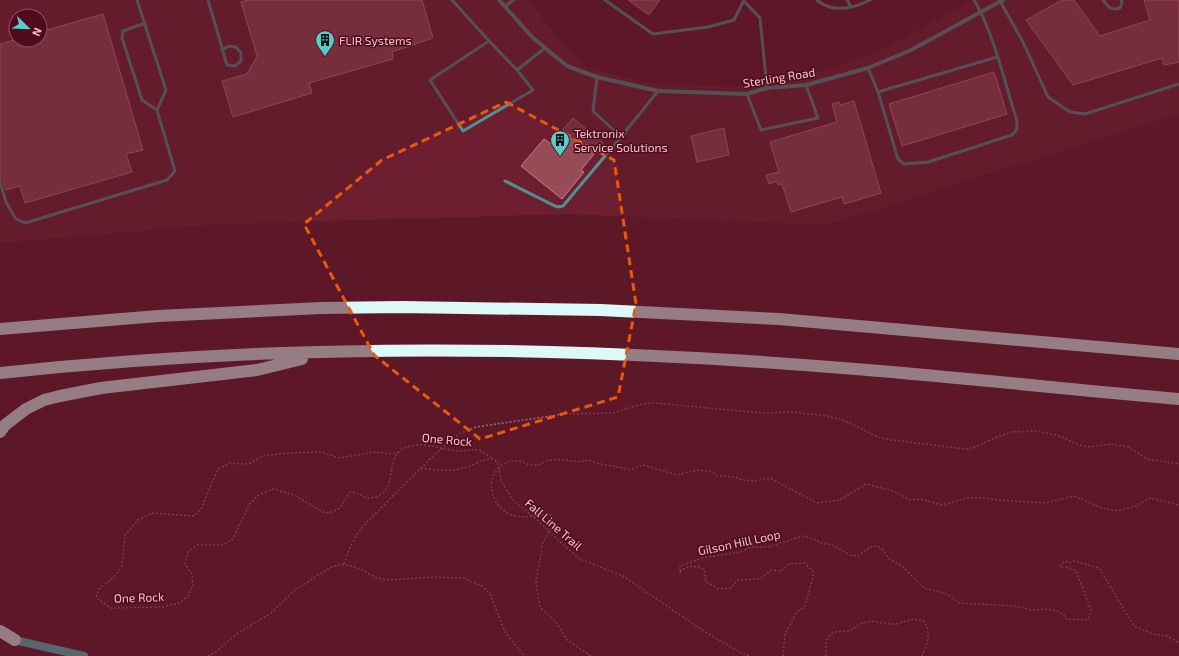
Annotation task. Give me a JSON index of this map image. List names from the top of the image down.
{
  "streets": {
    "street": ["Sterling Road"],
    "path": ["One Rock", "Fall Line Trail", "Gilson Hill Loop"]
  },
  "crossings": [
    ["One Rock", "Fall Line Trail"]
  ],
  "places": {
    "building": ["FLIR Systems", "Tektronix Service Solutions"]
  },
  "north": "bottom right"
}
